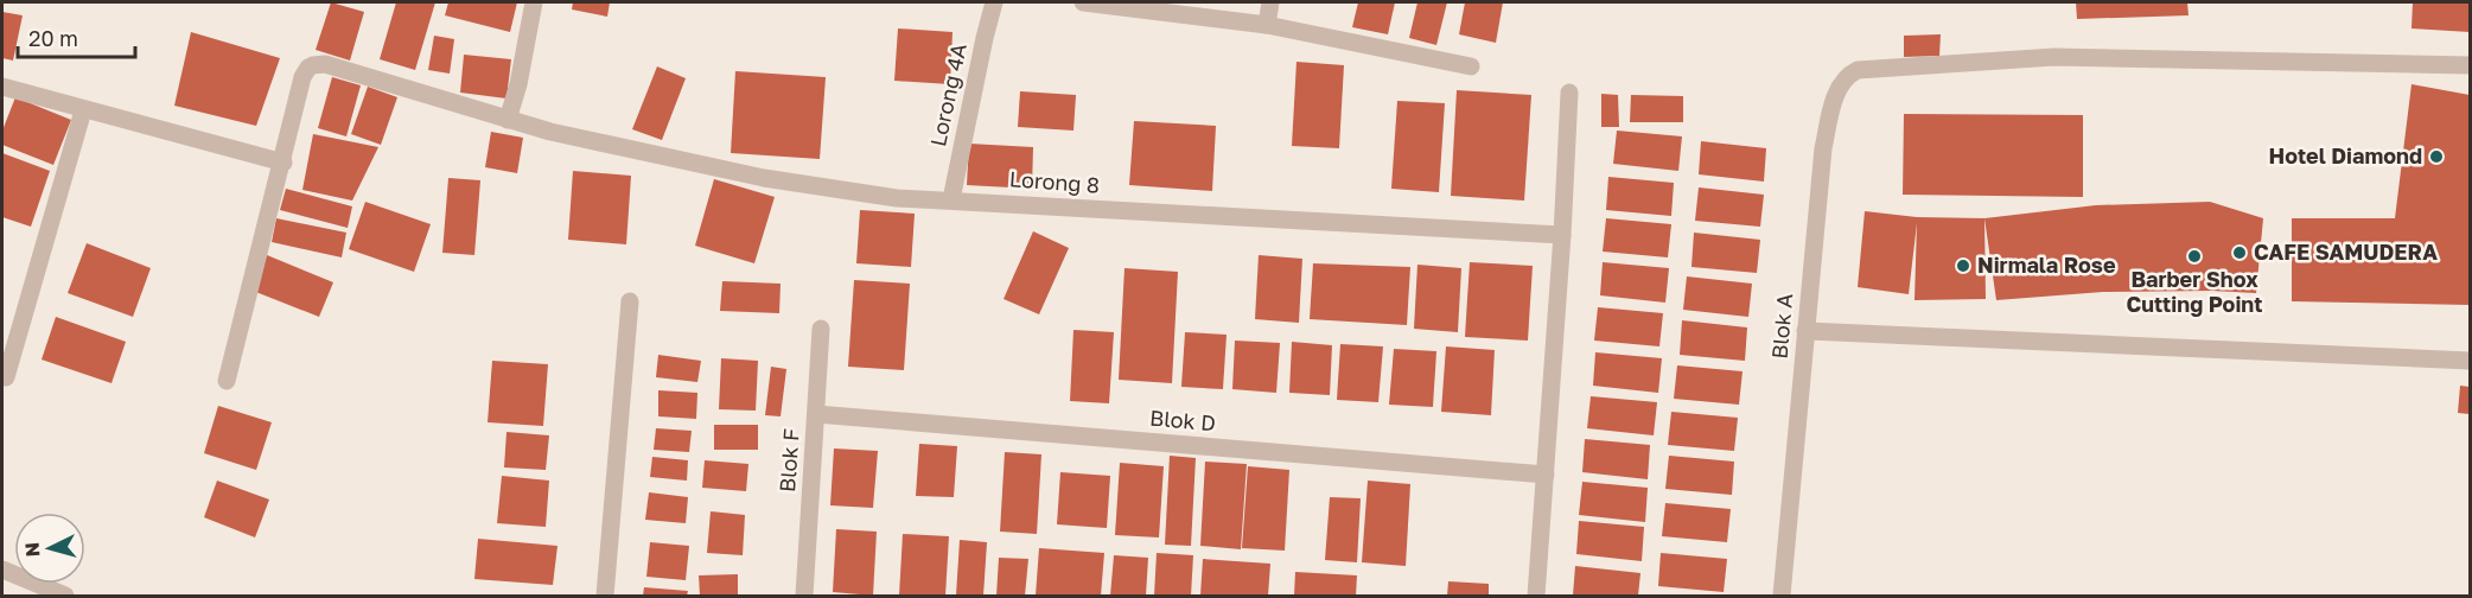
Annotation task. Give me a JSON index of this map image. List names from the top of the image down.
{
  "streets": {
    "street": [
      "Lorong 4A",
      "Lorong 8",
      "Blok A",
      "Blok D",
      "Blok F"
    ]
  },
  "crossings": [
    ["Lorong 4A", "Lorong 8"],
    ["Blok D", "Blok F"]
  ],
  "places": [
    "Hotel Diamond",
    "CAFE SAMUDERA",
    "Barber Shox Cutting Point",
    "Nirmala Rose"
  ],
  "scale_bar": "20 m",
  "north": "left"
}
